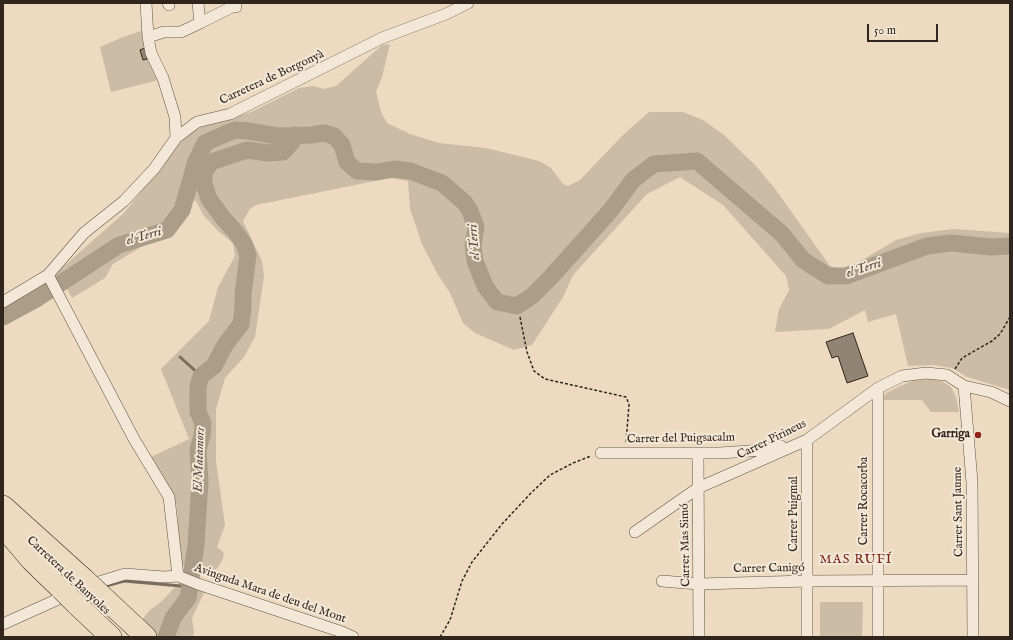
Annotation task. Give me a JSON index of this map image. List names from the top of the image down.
{
  "streets": {
    "highway": ["Carretera de Banyoles"],
    "street": [
      "Carretera de Borgonyà",
      "Carrer del Puigsacalm",
      "Carrer Pirineus",
      "Carrer Rocacorba",
      "Carrer Sant Jaume",
      "Carrer Puigmal",
      "Carrer Mas Simó",
      "Carrer Canigó",
      "Avinguda Mara de deu del Mont"
    ]
  },
  "crossings": [
    ["Carrer del Puigsacalm", "Carrer Pirineus"],
    ["Carrer del Puigsacalm", "Carrer Puigmal"],
    ["Carrer del Puigsacalm", "Carrer Mas Simó"],
    ["Carrer Pirineus", "Carrer Rocacorba"],
    ["Carrer Pirineus", "Carrer Sant Jaume"],
    ["Carrer Pirineus", "Carrer Puigmal"],
    ["Carrer Pirineus", "Carrer Mas Simó"],
    ["Carrer Rocacorba", "Carrer Canigó"],
    ["Carrer Sant Jaume", "Carrer Canigó"],
    ["Carrer Puigmal", "Carrer Canigó"],
    ["Carrer Mas Simó", "Carrer Canigó"]
  ],
  "districts": ["MAS RUFÍ"],
  "water": ["el Terri", "El Matamors"],
  "places": ["Garriga"],
  "scale_bar": "50 m"
}
